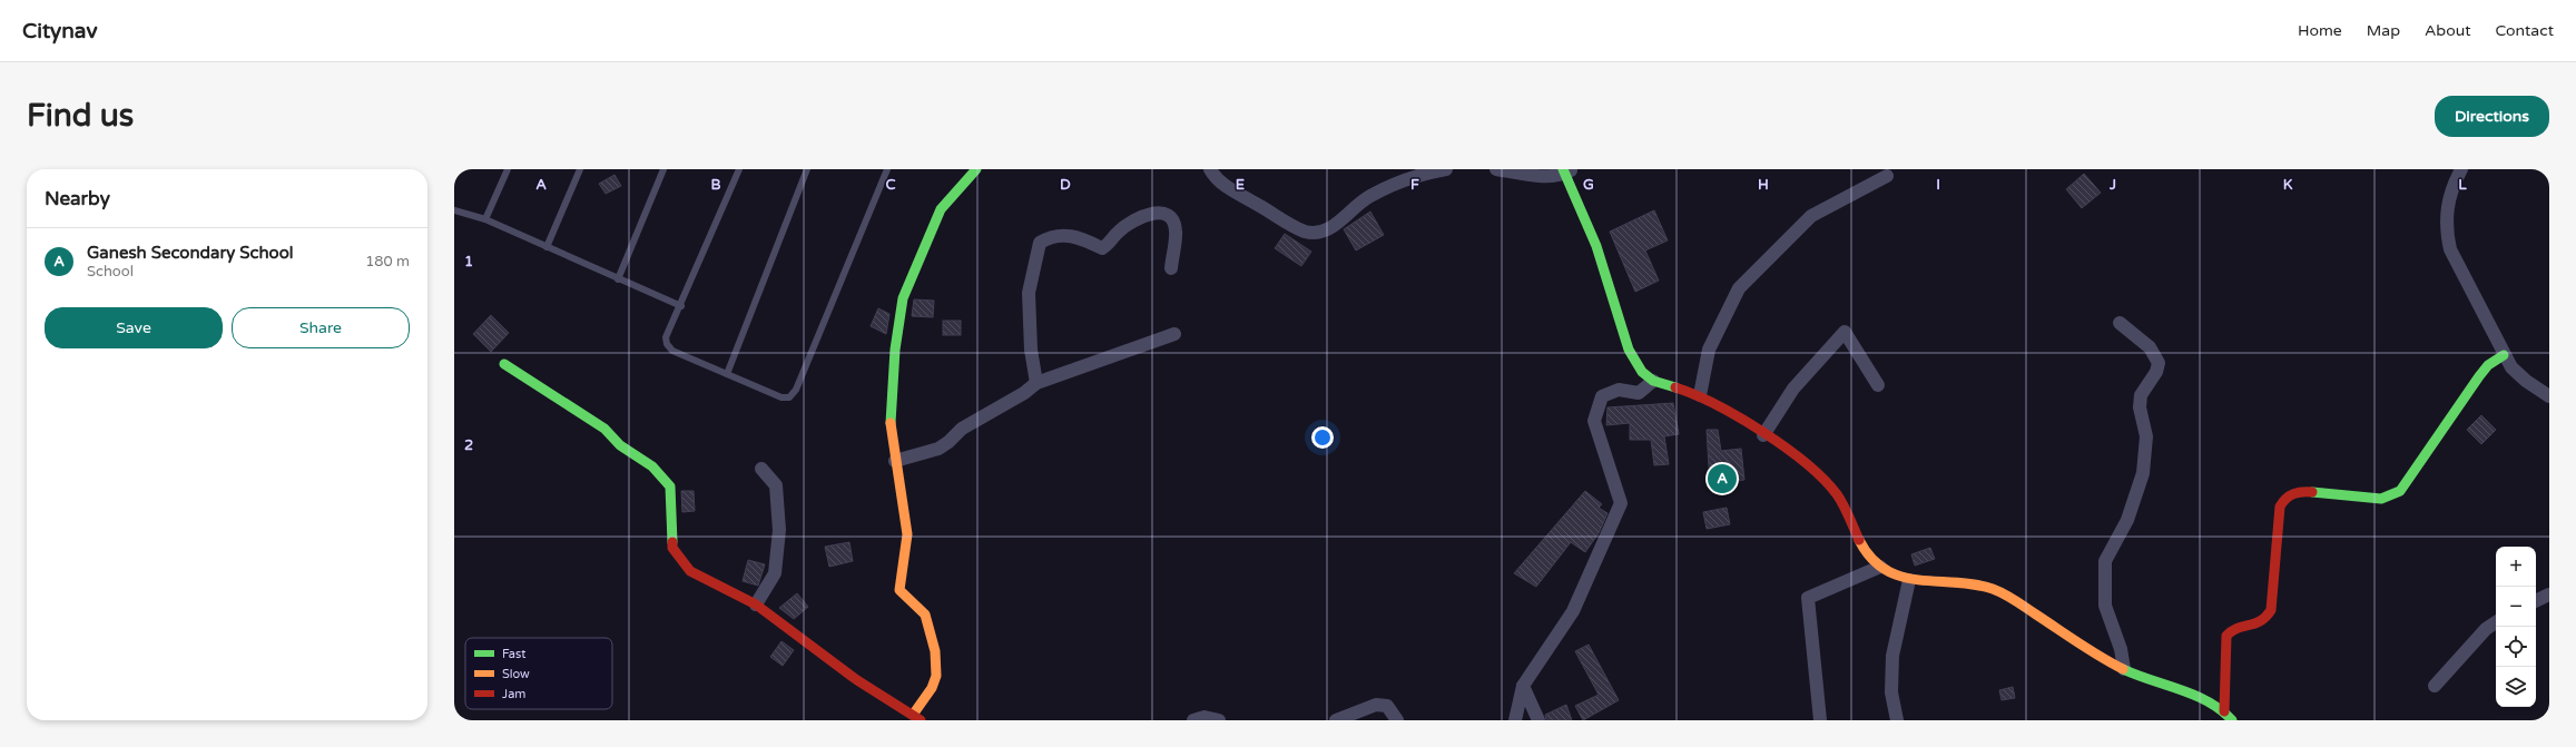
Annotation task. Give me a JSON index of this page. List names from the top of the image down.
{
  "legend": ["Fast", "Slow", "Jam"],
  "page": {
    "header": "Citynav",
    "nav": [
      "Home",
      "Map",
      "About",
      "Contact"
    ],
    "buttons": [
      "Directions",
      ["Save", "Share"]
    ],
    "title": "Find us",
    "heading": "Nearby",
    "list": [
      {
        "mark": "A",
        "name": "Ganesh Secondary School",
        "note": "School",
        "value": "180 m"
      }
    ],
    "pins": "A",
    "map_buttons": ["+", "−"]
  },
  "grid": {
    "columns": [
      "A",
      "B",
      "C",
      "D",
      "E",
      "F",
      "G",
      "H",
      "I",
      "J",
      "K",
      "L"
    ],
    "rows": ["1", "2"]
  }
}
